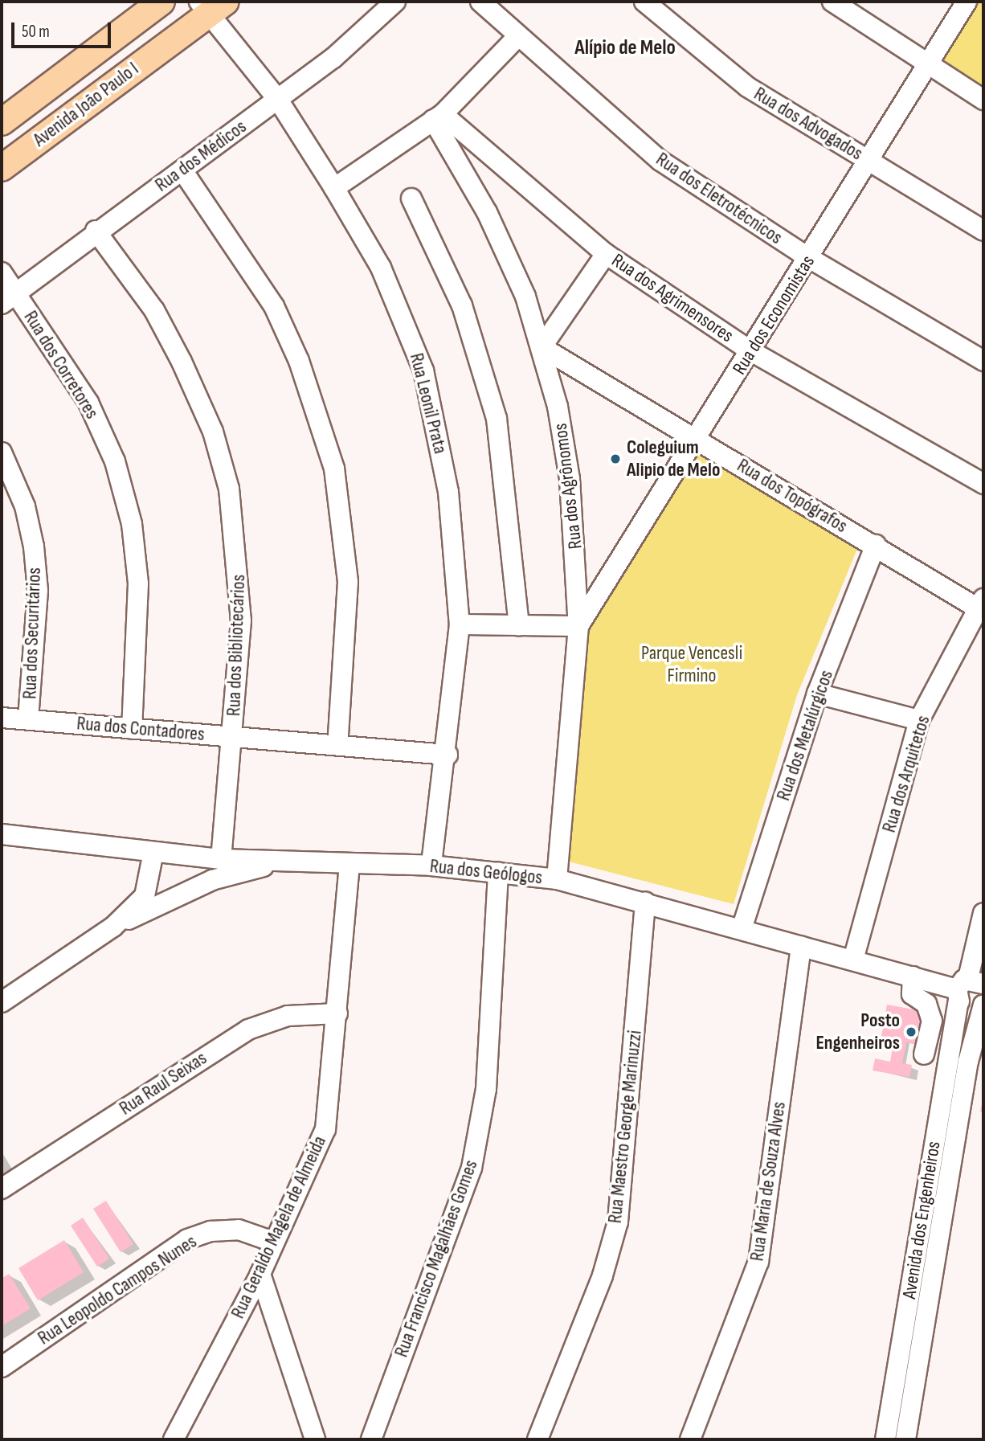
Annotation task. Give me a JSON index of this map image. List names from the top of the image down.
{
  "streets": {
    "main road": ["Avenida João Paulo I"],
    "street": [
      "Rua dos Advogados",
      "Rua dos Médicos",
      "Rua dos Eletrotécnicos",
      "Rua dos Agrimensores",
      "Rua dos Economistas",
      "Rua dos Corretores",
      "Rua Leonil Prata",
      "Rua dos Agrônomos",
      "Rua dos Topógrafos",
      "Rua dos Securitários",
      "Rua dos Bibliotecários",
      "Rua dos Contadores",
      "Rua dos Metalúrgicos",
      "Rua dos Arquitetos",
      "Rua dos Geólogos",
      "Rua Raul Seixas",
      "Rua Maestro George Marinuzzi",
      "Rua Maria de Souza Alves",
      "Avenida dos Engenheiros",
      "Rua Geraldo Magela de Almeida",
      "Rua Francisco Magalhães Gomes",
      "Rua Leopoldo Campos Nunes"
    ]
  },
  "crossings": [
    ["Avenida João Paulo I", "Rua Leonil Prata"],
    ["Rua dos Advogados", "Rua dos Economistas"],
    ["Rua dos Médicos", "Rua dos Corretores"],
    ["Rua dos Médicos", "Rua Leonil Prata"],
    ["Rua dos Médicos", "Rua dos Bibliotecários"],
    ["Rua dos Eletrotécnicos", "Rua dos Economistas"],
    ["Rua dos Agrimensores", "Rua dos Economistas"],
    ["Rua dos Agrimensores", "Rua dos Agrônomos"],
    ["Rua dos Economistas", "Rua dos Agrônomos"],
    ["Rua dos Economistas", "Rua dos Topógrafos"],
    ["Rua dos Corretores", "Rua dos Contadores"],
    ["Rua Leonil Prata", "Rua dos Contadores"],
    ["Rua Leonil Prata", "Rua dos Geólogos"],
    ["Rua dos Agrônomos", "Rua dos Topógrafos"],
    ["Rua dos Agrônomos", "Rua dos Geólogos"],
    ["Rua dos Topógrafos", "Rua dos Metalúrgicos"],
    ["Rua dos Topógrafos", "Rua dos Arquitetos"],
    ["Rua dos Securitários", "Rua dos Contadores"],
    ["Rua dos Bibliotecários", "Rua dos Contadores"],
    ["Rua dos Bibliotecários", "Rua dos Geólogos"],
    ["Rua dos Metalúrgicos", "Rua dos Geólogos"],
    ["Rua dos Arquitetos", "Rua dos Geólogos"],
    ["Rua dos Geólogos", "Rua Maestro George Marinuzzi"],
    ["Rua dos Geólogos", "Rua Maria de Souza Alves"],
    ["Rua dos Geólogos", "Avenida dos Engenheiros"],
    ["Rua dos Geólogos", "Rua Geraldo Magela de Almeida"],
    ["Rua dos Geólogos", "Rua Francisco Magalhães Gomes"],
    ["Rua Raul Seixas", "Rua Geraldo Magela de Almeida"],
    ["Rua Geraldo Magela de Almeida", "Rua Leopoldo Campos Nunes"]
  ],
  "districts": ["Alípio de Melo"],
  "parks": ["Parque Vencesli Firmino"],
  "places": ["Coleguium Alipio de Melo", "Posto Engenheiros"],
  "scale_bar": "50 m"
}
